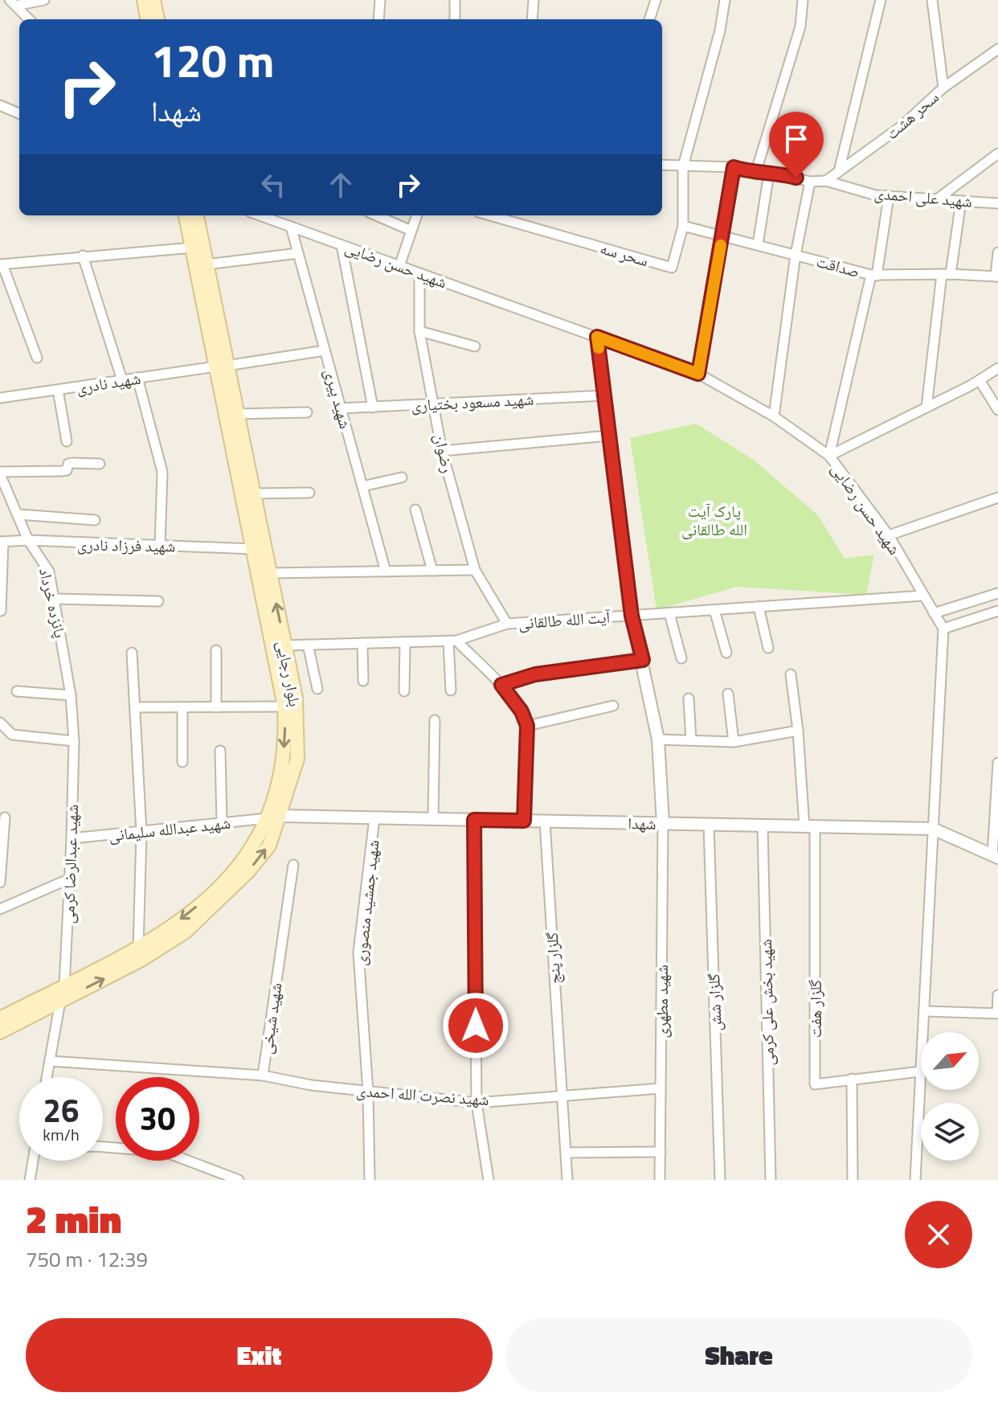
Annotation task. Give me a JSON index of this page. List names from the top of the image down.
{
  "streets": {
    "main road": ["بلوار رجایی"],
    "street": [
      "سحر هشت",
      "شهید علی احمدی",
      "سحر سه",
      "شهید حسن رضایی",
      "صداقت",
      "شهید نادری",
      "شهید پیری",
      "شهید مسعود بختیاری",
      "رضوان",
      "شهید فرزاد نادری",
      "پانزده خرداد",
      "آیت الله طالقانی",
      "شهدا",
      "شهید عبدالله سلیمانی",
      "شهید عبدالرضا کرمی",
      "شهید جمشید منصوری",
      "گلزار پنج",
      "شهید مطهری",
      "گلزار شش",
      "شهید بخش علی کرمی",
      "گلزار هفت",
      "شهید شیخی",
      "شهید نصرت الله احمدی"
    ]
  },
  "crossings": [
    ["سحر هشت", "شهید علی احمدی"],
    ["شهید علی احمدی", "سحر سه"],
    ["سحر سه", "صداقت"],
    ["شهید حسن رضایی", "شهید پیری"],
    ["شهید حسن رضایی", "رضوان"],
    ["شهید حسن رضایی", "آیت الله طالقانی"],
    ["شهید نادری", "شهید پیری"],
    ["شهید نادری", "بلوار رجایی"],
    ["شهید پیری", "شهید مسعود بختیاری"],
    ["شهید مسعود بختیاری", "رضوان"],
    ["رضوان", "آیت الله طالقانی"],
    ["شهید فرزاد نادری", "پانزده خرداد"],
    ["شهید فرزاد نادری", "بلوار رجایی"],
    ["پانزده خرداد", "شهید عبدالرضا کرمی"],
    ["آیت الله طالقانی", "بلوار رجایی"],
    ["بلوار رجایی", "شهدا"],
    ["بلوار رجایی", "شهید عبدالله سلیمانی"],
    ["بلوار رجایی", "شهید عبدالرضا کرمی"],
    ["شهدا", "شهید عبدالله سلیمانی"],
    ["شهدا", "شهید جمشید منصوری"],
    ["شهدا", "گلزار پنج"],
    ["شهدا", "شهید مطهری"],
    ["شهدا", "گلزار شش"],
    ["شهدا", "شهید بخش علی کرمی"],
    ["شهدا", "گلزار هفت"],
    ["شهید عبدالله سلیمانی", "شهید عبدالرضا کرمی"],
    ["شهید جمشید منصوری", "شهید نصرت الله احمدی"],
    ["گلزار پنج", "شهید نصرت الله احمدی"],
    ["شهید مطهری", "شهید نصرت الله احمدی"],
    ["شهید شیخی", "شهید نصرت الله احمدی"]
  ],
  "parks": ["پارک آیت الله طالقانی"],
  "north": "top right",
  "page": {
    "turn": ["120 m", "شهدا"],
    "speed": "26 km/h",
    "limit": "30",
    "heading": ["2 min", "750 m · 12:39"],
    "buttons": ["Exit", "Share"]
  }
}
